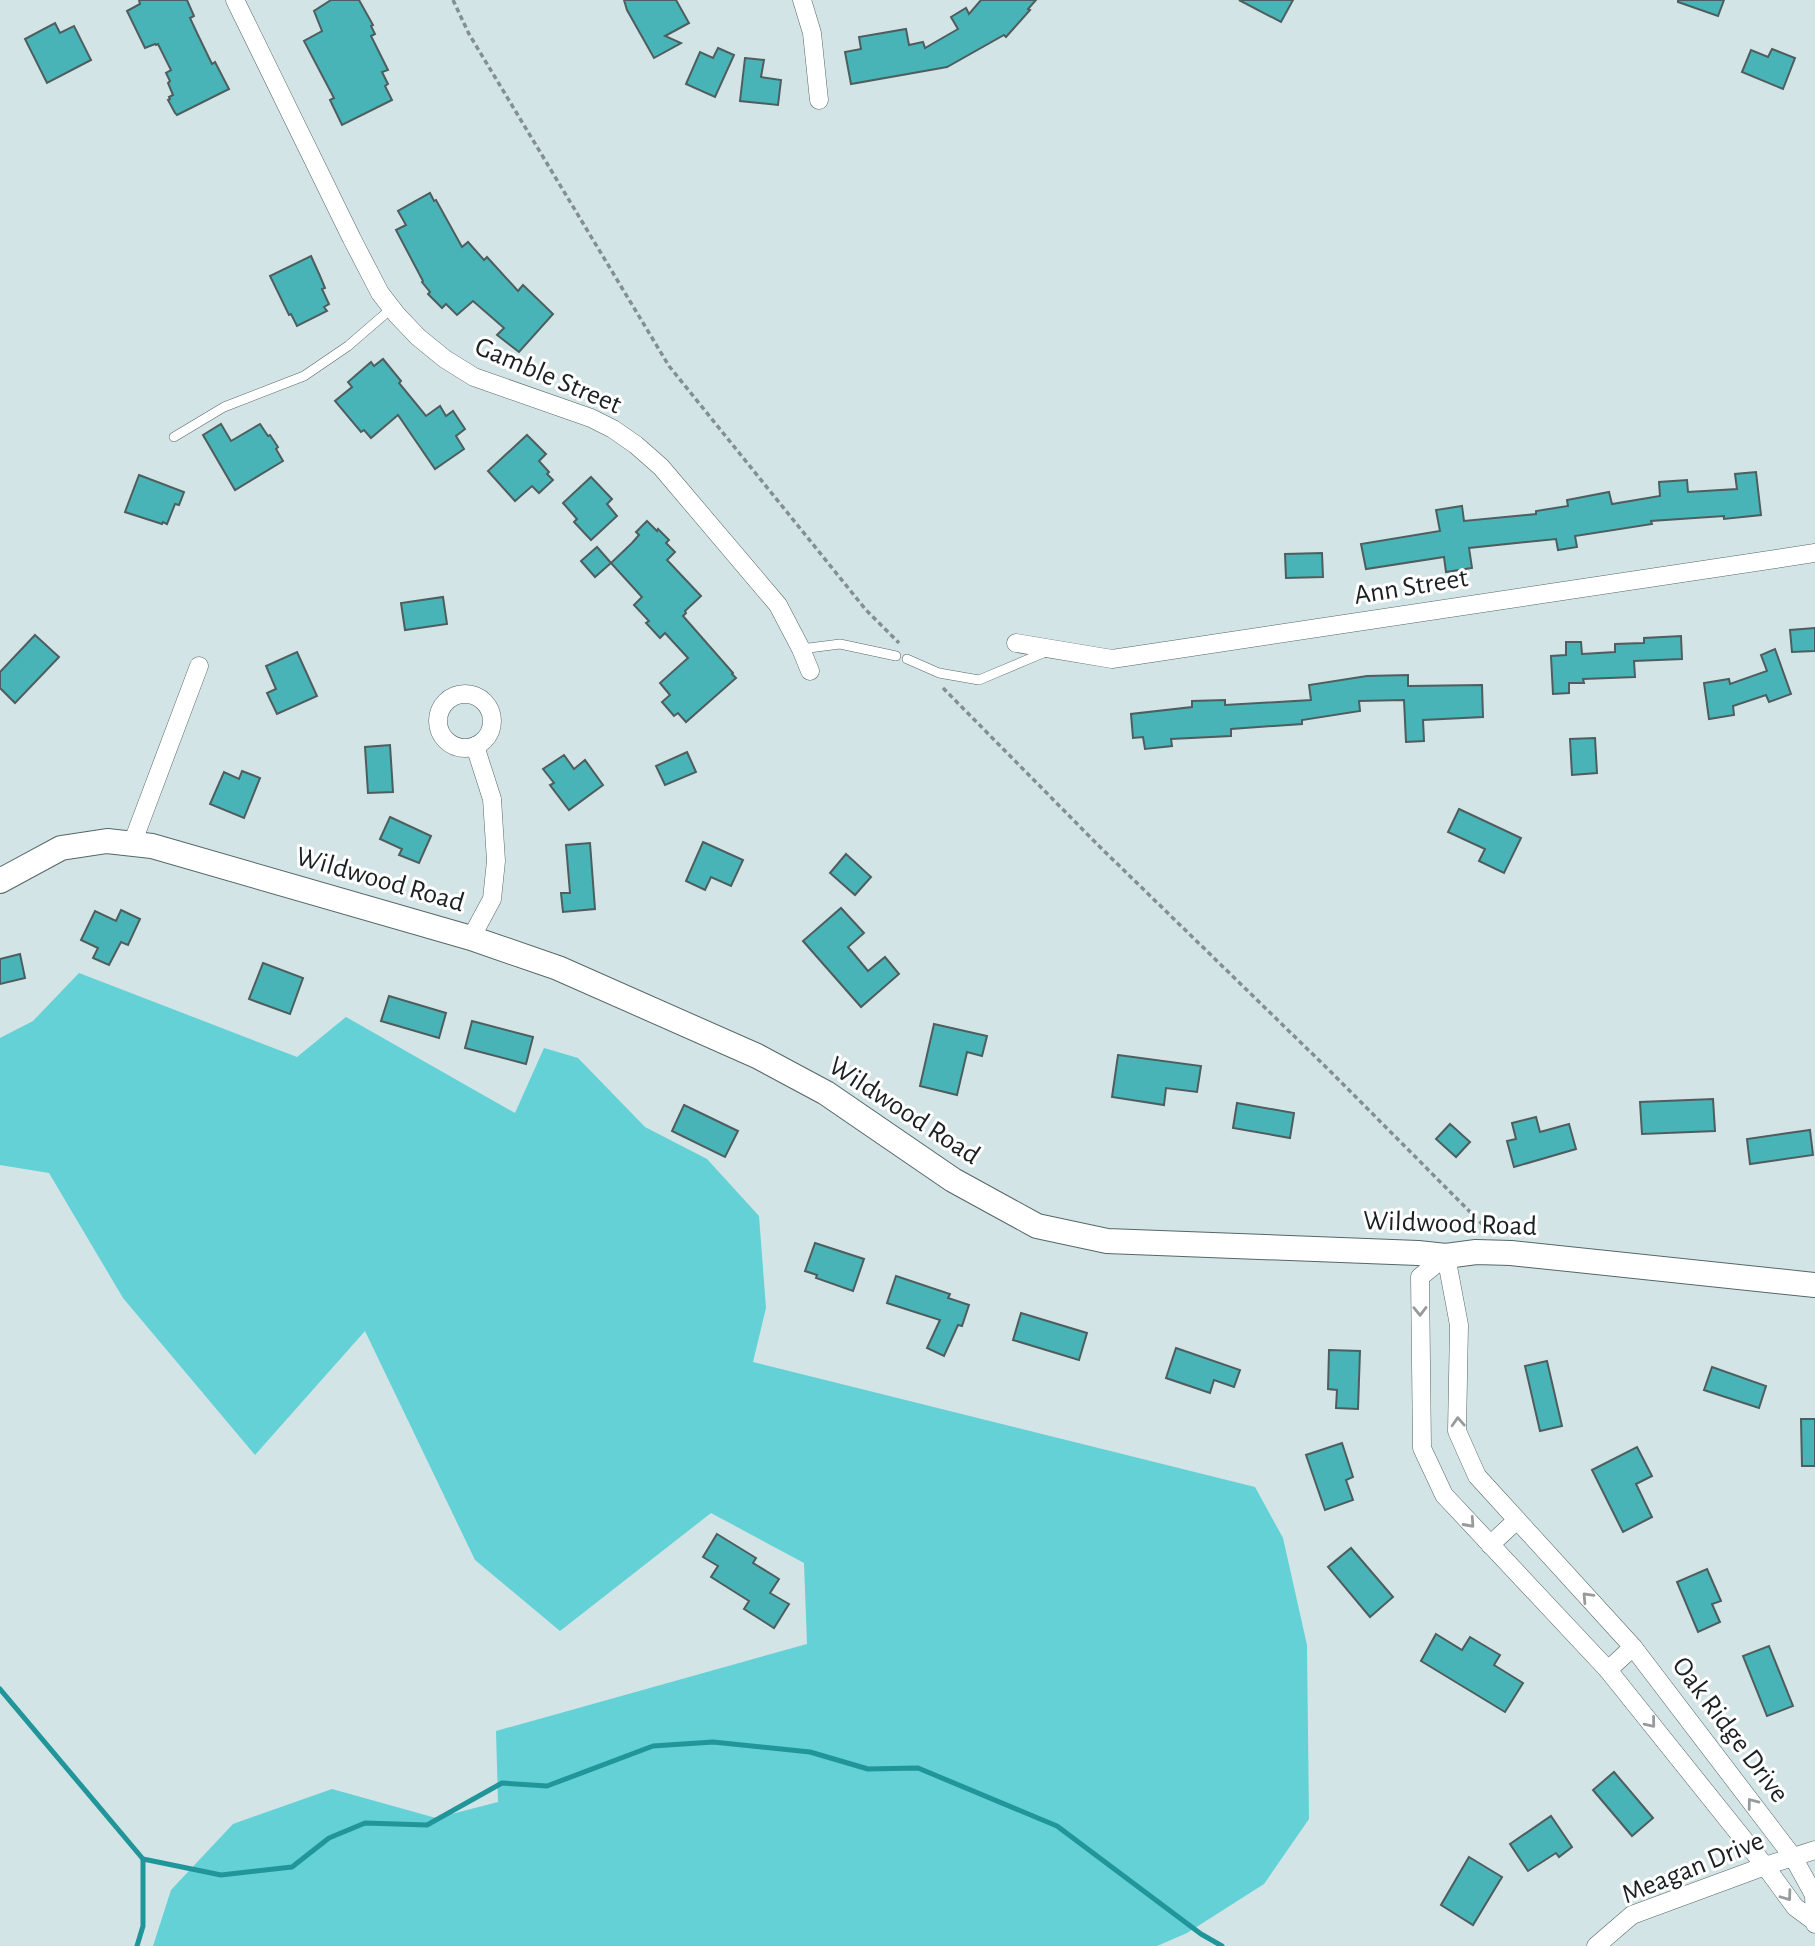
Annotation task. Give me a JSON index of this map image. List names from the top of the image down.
{
  "streets": {
    "street": [
      "Gamble Street",
      "Ann Street",
      "Wildwood Road",
      "Oak Ridge Drive",
      "Meagan Drive"
    ]
  },
  "crossings": [
    ["Wildwood Road", "Oak Ridge Drive"],
    ["Oak Ridge Drive", "Meagan Drive"]
  ]
}
